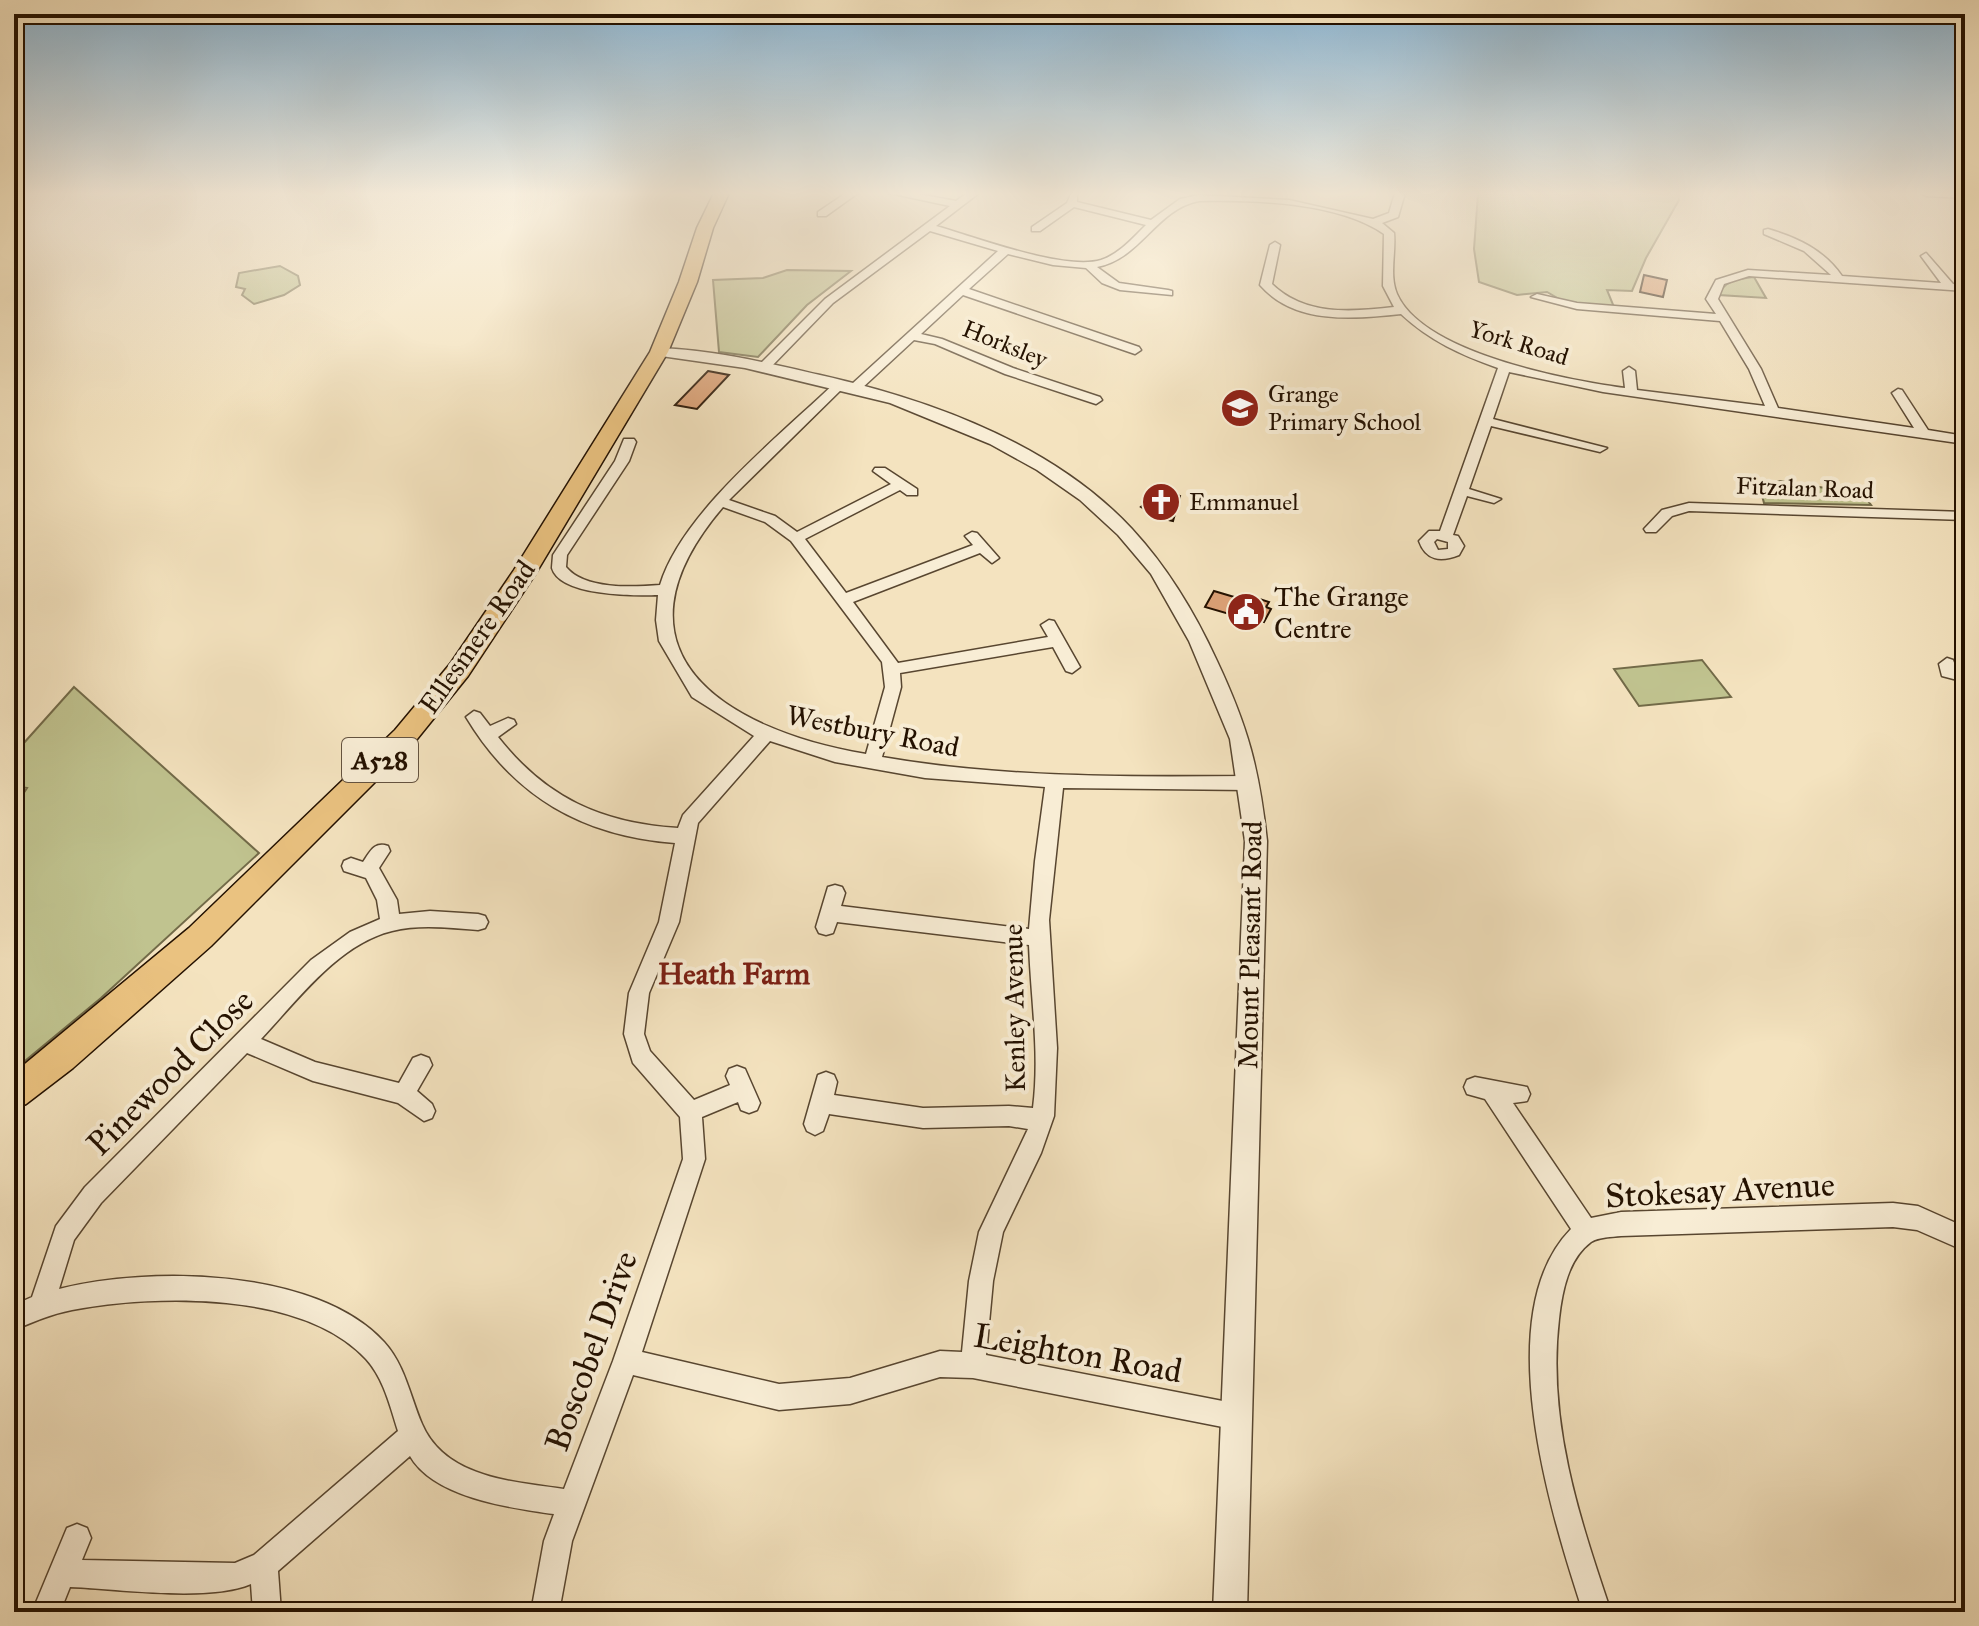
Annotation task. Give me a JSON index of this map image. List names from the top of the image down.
{
  "streets": {
    "main road": ["Ellesmere Road", "A528"],
    "street": [
      "York Road",
      "Horksley",
      "Fitzalan Road",
      "Westbury Road",
      "Mount Pleasant Road",
      "Kenley Avenue",
      "Pinewood Close",
      "Stokesay Avenue",
      "Boscobel Drive",
      "Leighton Road"
    ]
  },
  "crossings": [
    ["Horksley", "Westbury Road"],
    ["Ellesmere Road", "Mount Pleasant Road"],
    ["Westbury Road", "Mount Pleasant Road"],
    ["Westbury Road", "Kenley Avenue"],
    ["Mount Pleasant Road", "Leighton Road"],
    ["Kenley Avenue", "Leighton Road"],
    ["Boscobel Drive", "Leighton Road"]
  ],
  "districts": ["Heath Farm"],
  "places": {
    "school or university": ["Grange Primary School"],
    "church": ["Emmanuel"],
    "public building": ["The Grange Centre"]
  }
}
